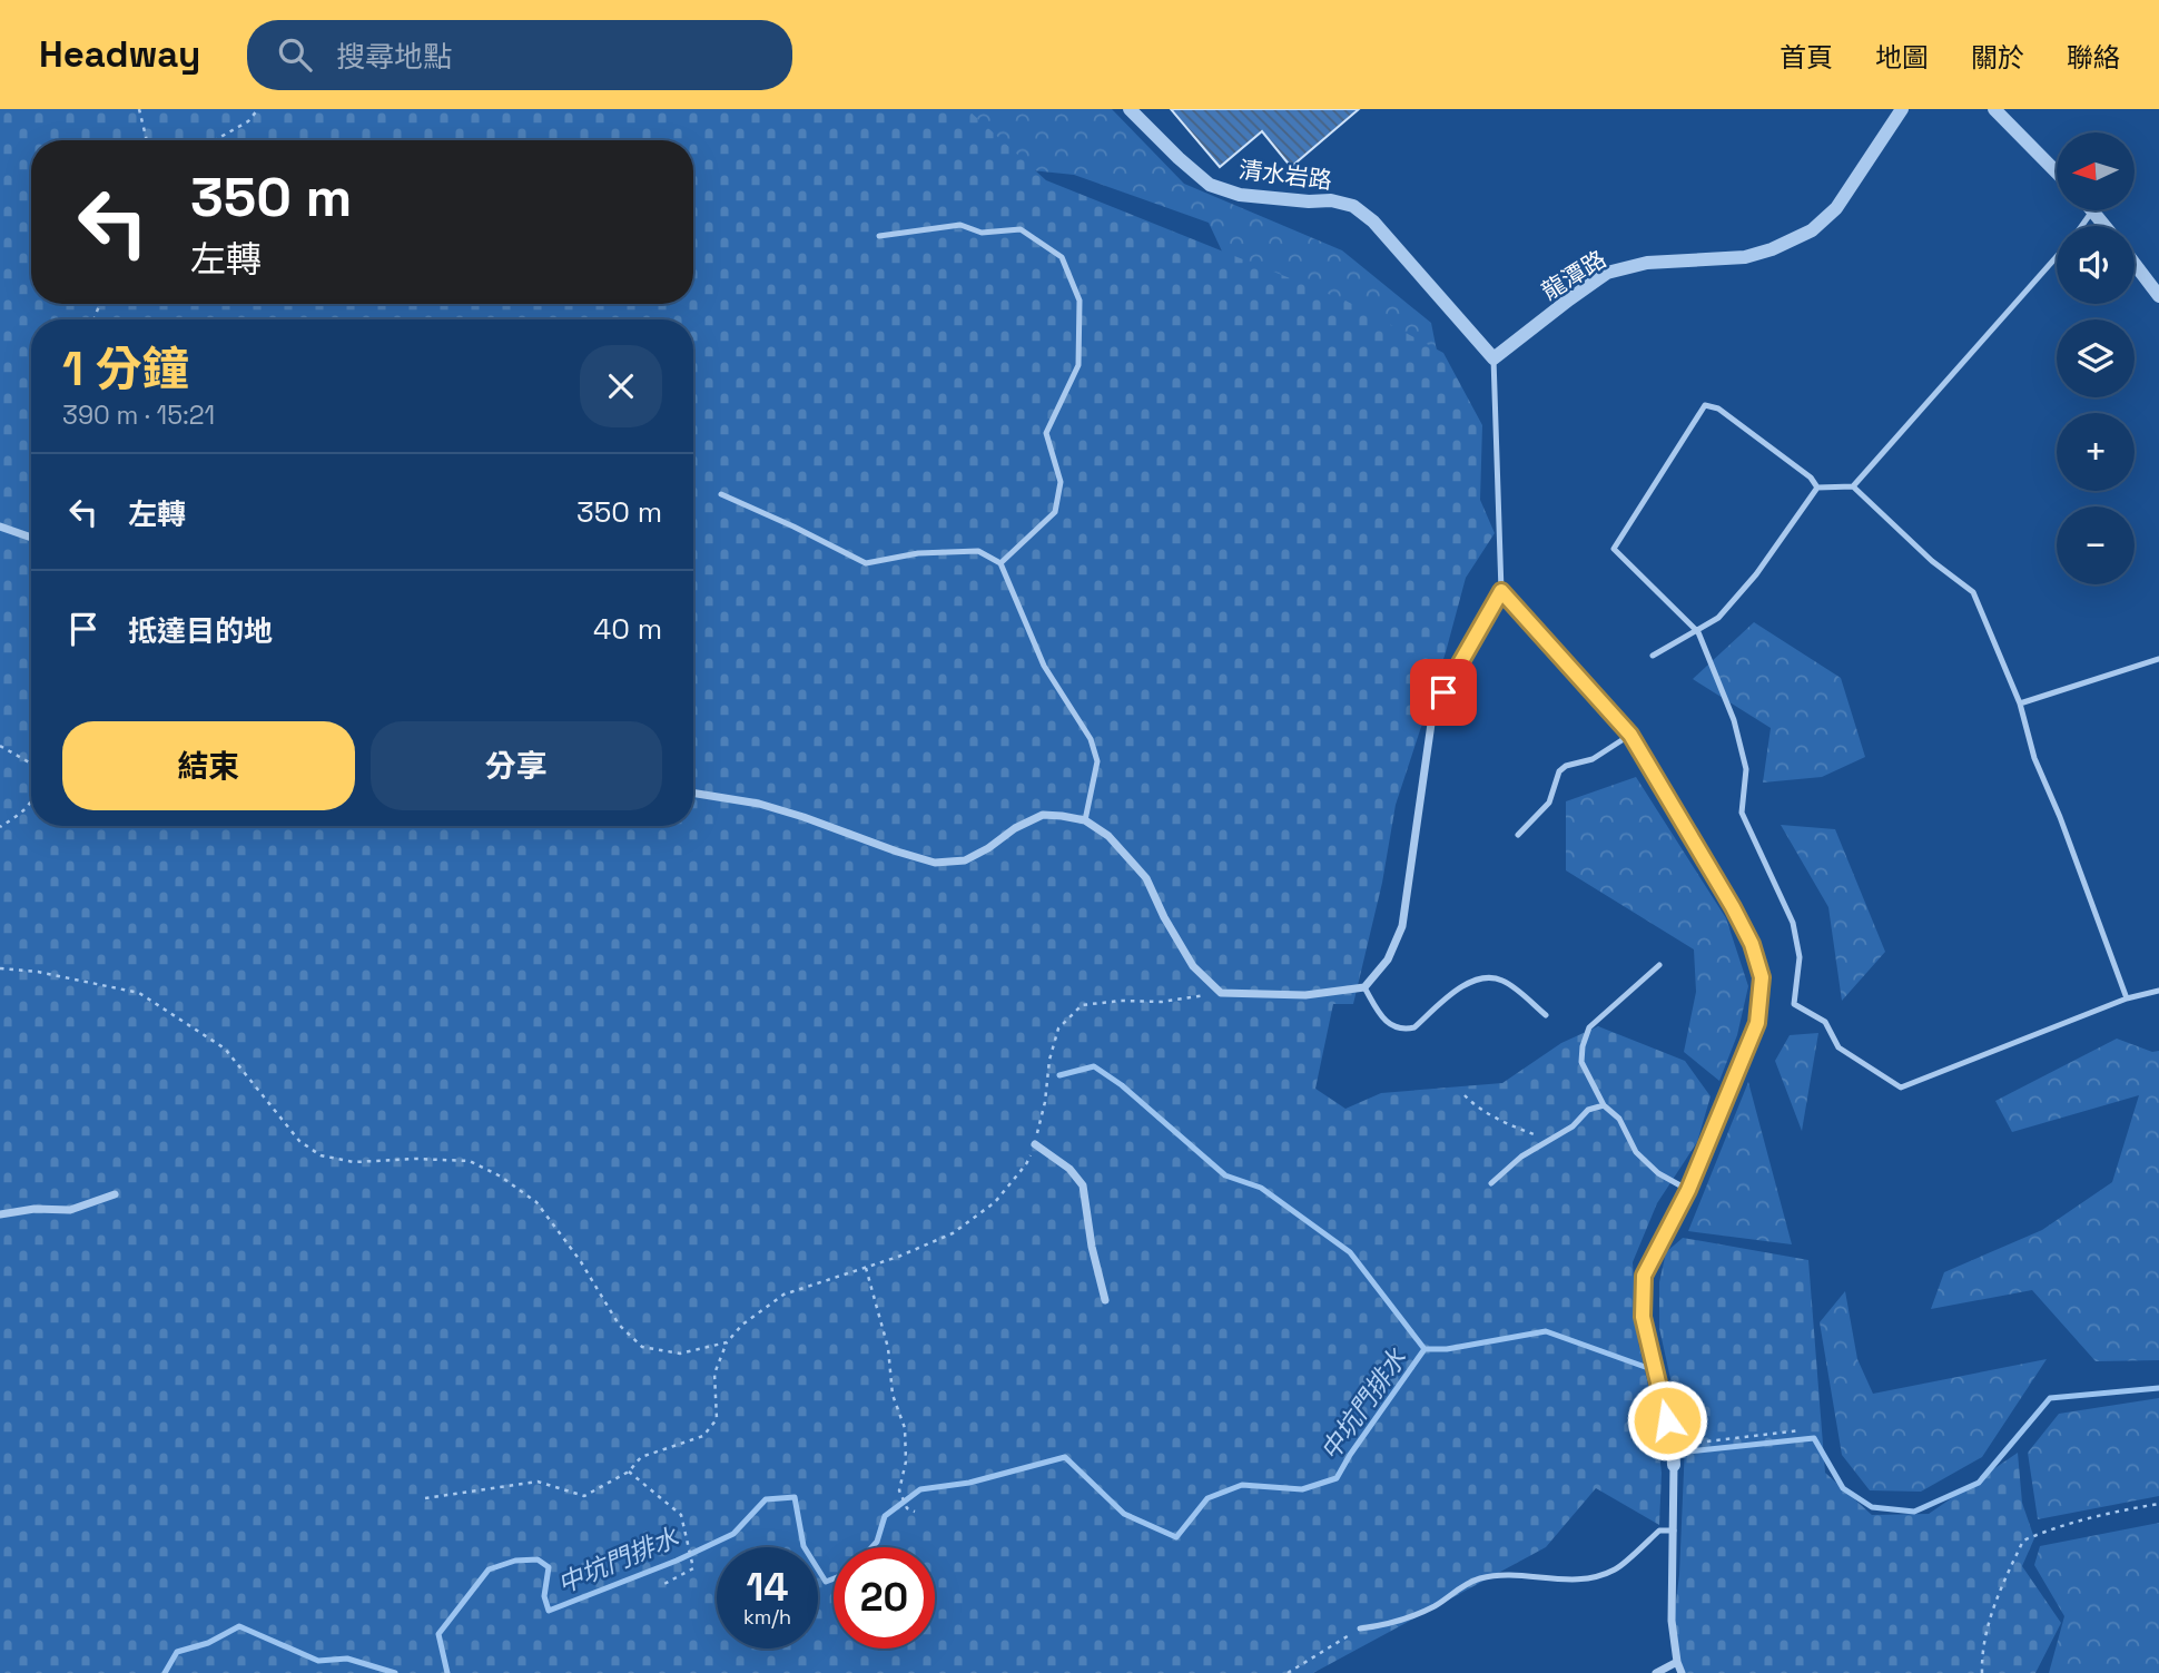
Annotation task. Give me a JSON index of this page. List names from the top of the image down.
{
  "streets": {
    "street": ["清水岩路", "龍潭路"]
  },
  "crossings": [
    ["清水岩路", "龍潭路"]
  ],
  "water": ["中坑門排水"],
  "north": "left",
  "page": {
    "header": "Headway",
    "search": "搜尋地點",
    "nav": [
      "首頁",
      "地圖",
      "關於",
      "聯絡"
    ],
    "map_buttons": ["+", "−"],
    "turn": ["350 m", "左轉"],
    "heading": ["1 分鐘", "390 m · 15:21"],
    "list": [
      {
        "name": "左轉",
        "value": "350 m"
      },
      {
        "name": "抵達目的地",
        "value": "40 m"
      }
    ],
    "buttons": ["結束", "分享"],
    "speed": "14 km/h",
    "limit": "20"
  }
}
